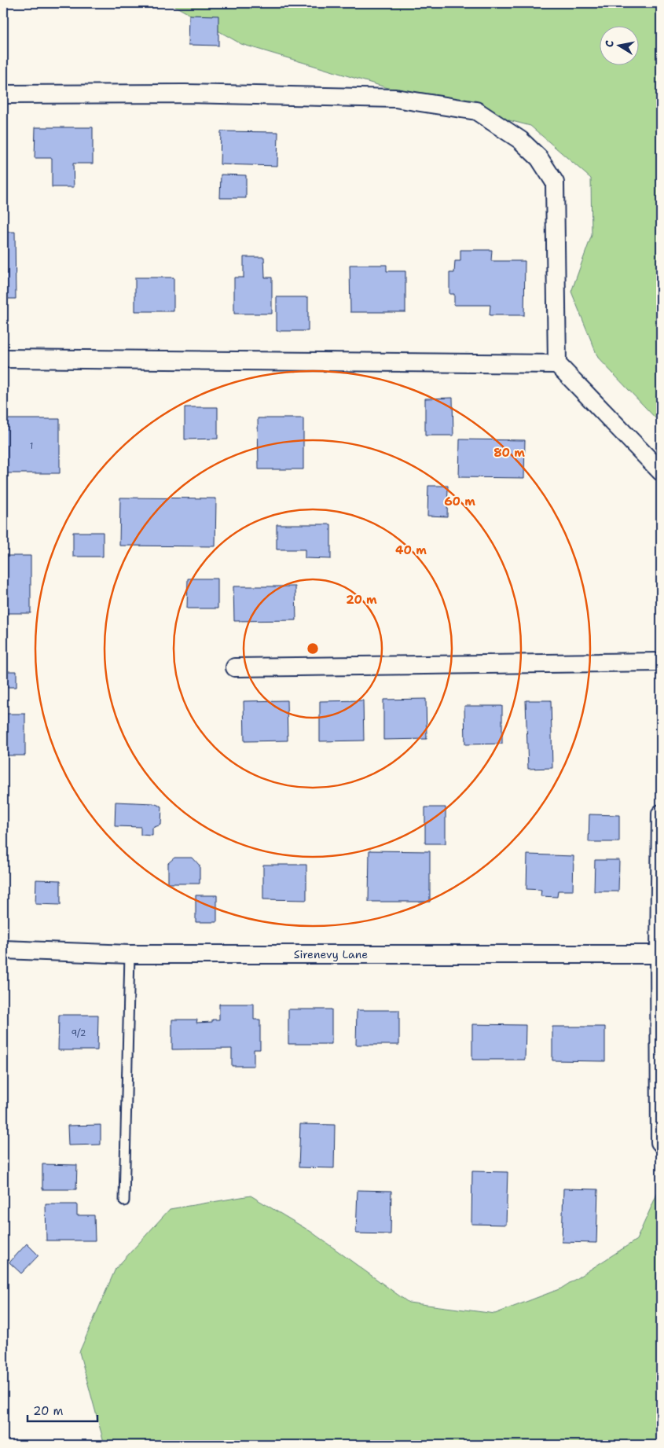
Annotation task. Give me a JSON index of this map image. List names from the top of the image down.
{
  "streets": {
    "street": ["Sirenevy Lane"]
  },
  "house_numbers": ["1", "9/2"],
  "scale_bar": "20 m",
  "north": "left",
  "rings": [
    "80 m",
    "60 m",
    "40 m",
    "20 m"
  ]
}
